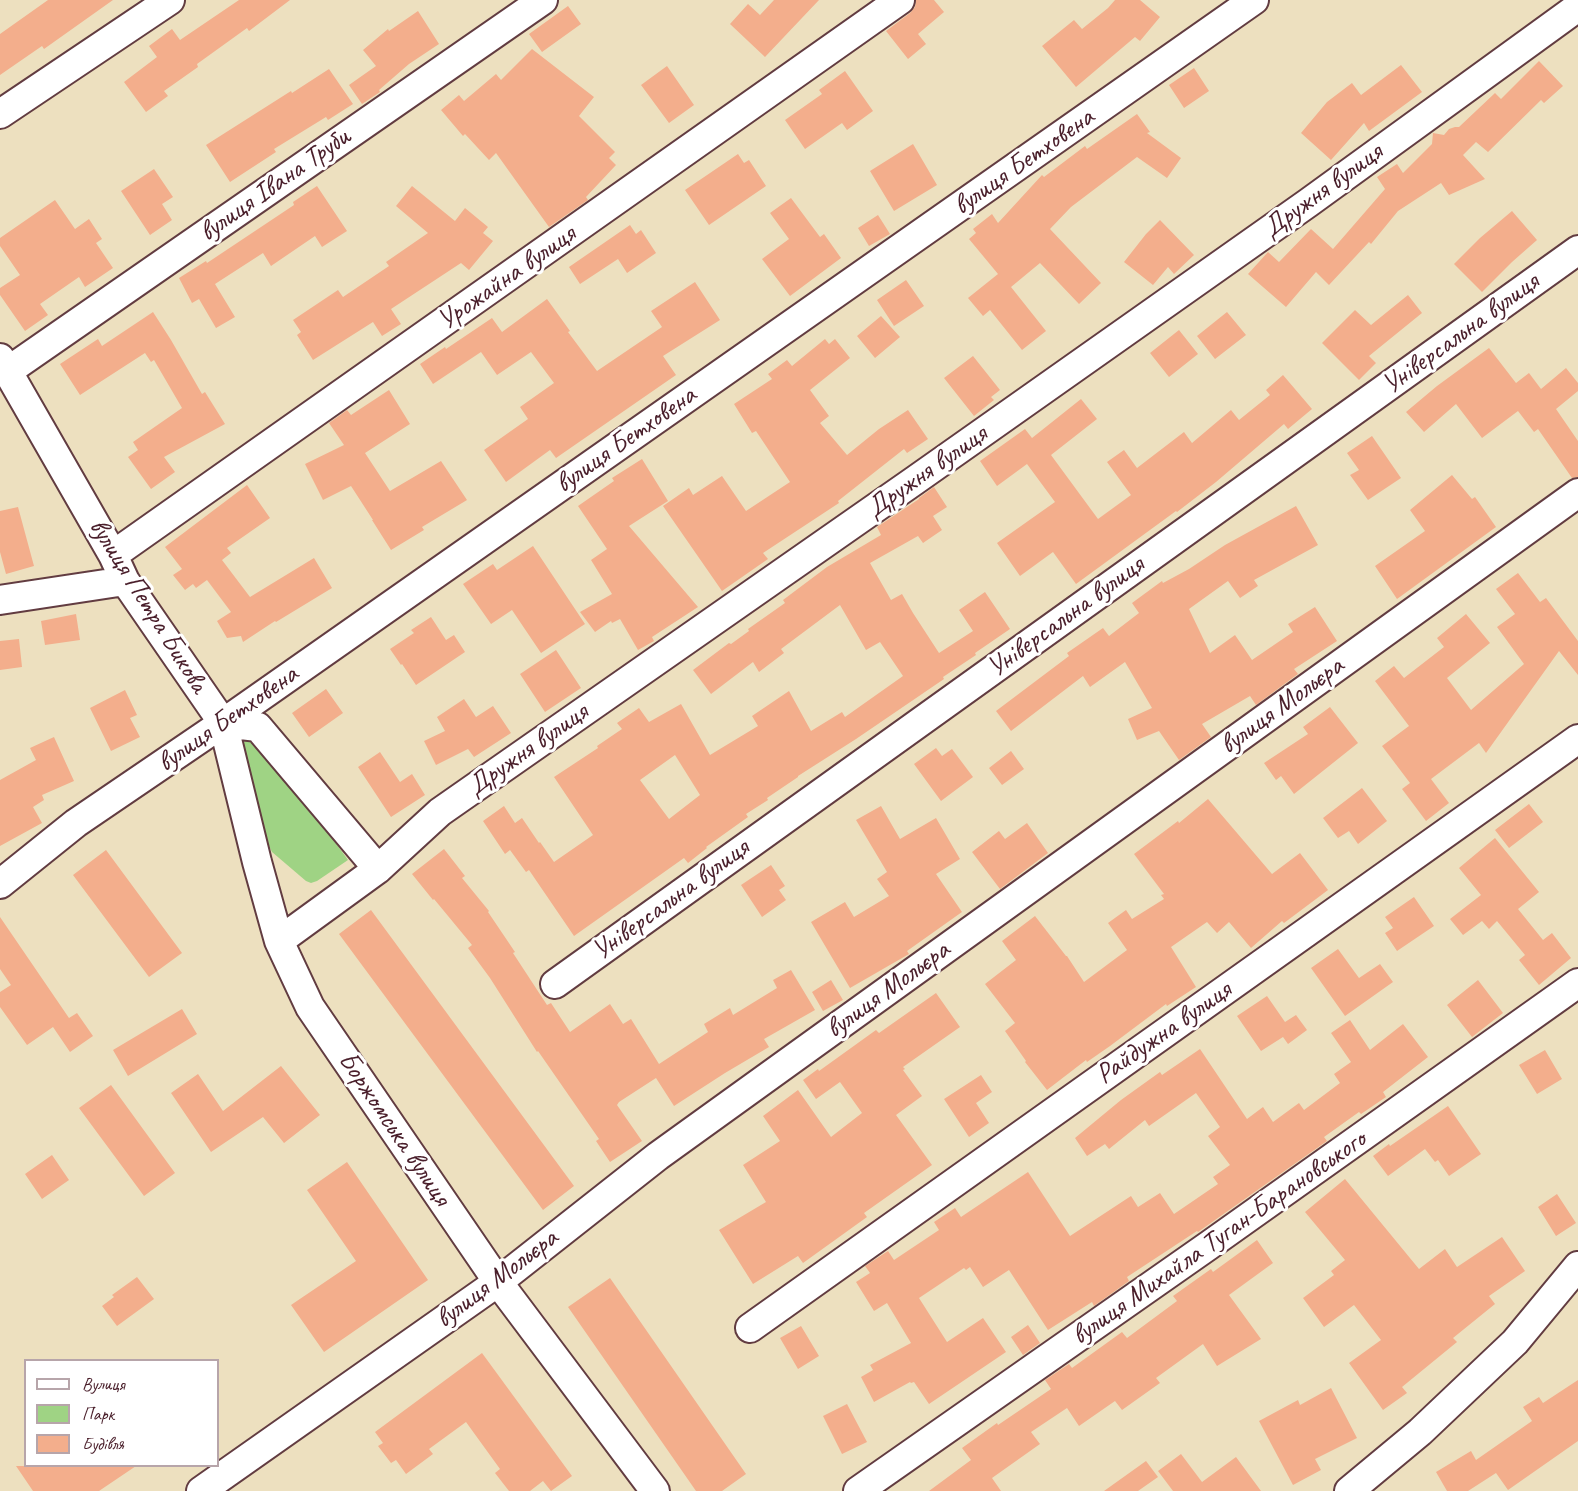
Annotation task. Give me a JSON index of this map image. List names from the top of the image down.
{
  "streets": {
    "street": [
      "вулиця Бетховена",
      "вулиця Івана Труби",
      "Дружня вулиця",
      "Урожайна вулиця",
      "Універсальна вулиця",
      "вулиця Петра Бикова",
      "вулиця Мольєра",
      "Райдужна вулиця",
      "Боржомська вулиця",
      "вулиця Михайла Туган-Барановського"
    ]
  },
  "crossings": [
    ["вулиця Бетховена", "вулиця Петра Бикова"],
    ["вулиця Бетховена", "Боржомська вулиця"],
    ["вулиця Івана Труби", "вулиця Петра Бикова"],
    ["Дружня вулиця", "вулиця Петра Бикова"],
    ["Дружня вулиця", "Боржомська вулиця"],
    ["Урожайна вулиця", "вулиця Петра Бикова"],
    ["вулиця Петра Бикова", "Боржомська вулиця"],
    ["вулиця Мольєра", "Боржомська вулиця"]
  ],
  "legend": ["Вулиця", "Парк", "Будівля"]
}
